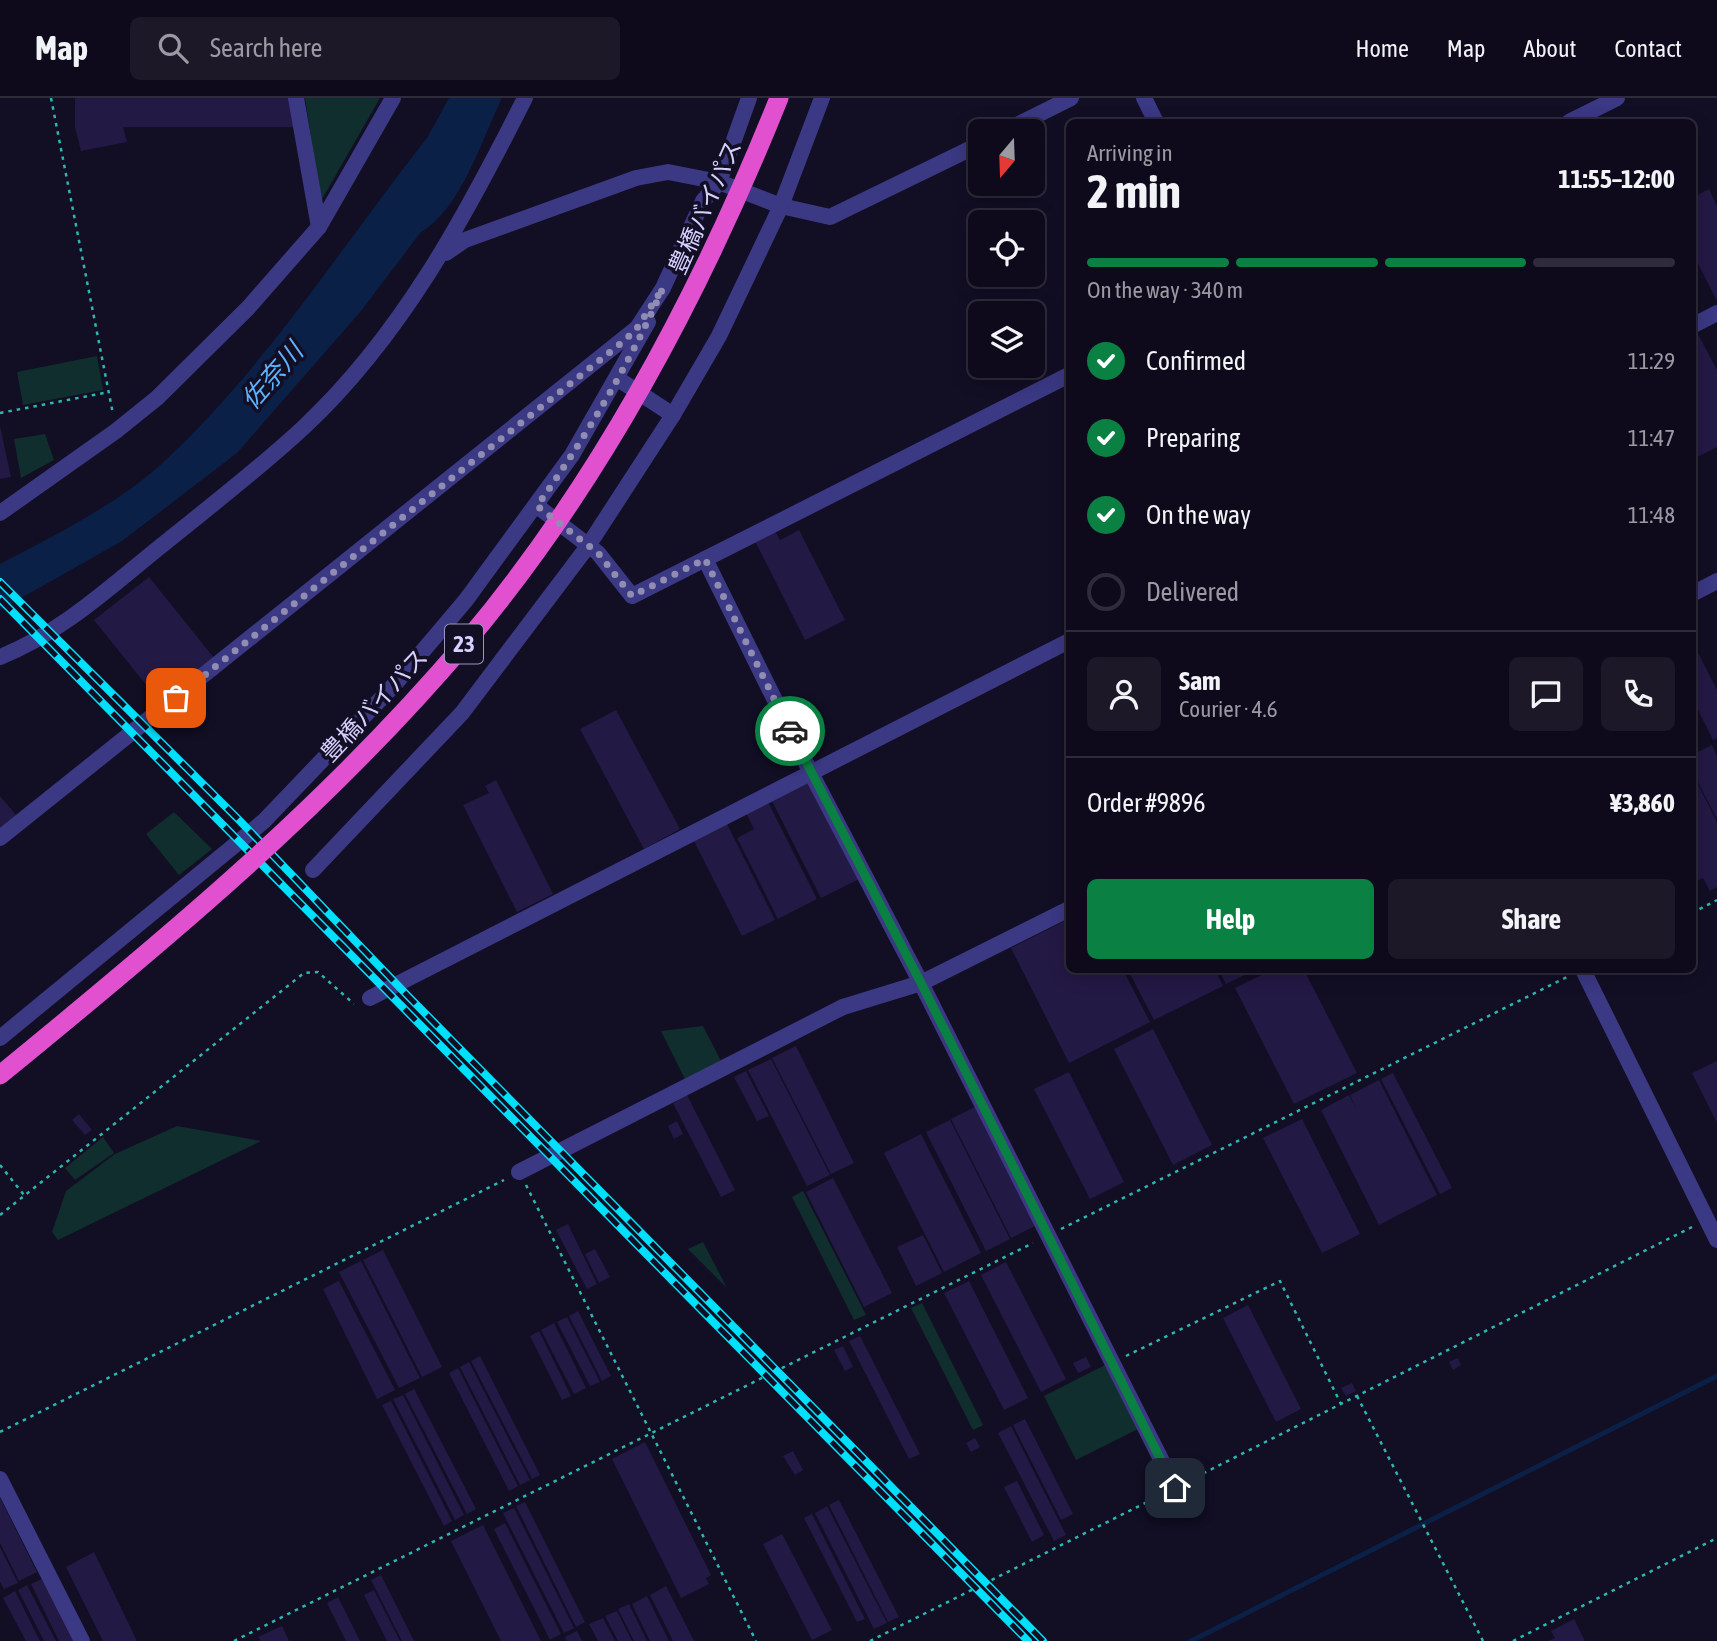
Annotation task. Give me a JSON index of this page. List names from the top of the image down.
{
  "streets": {
    "highway": ["豊橋バイパス", "23"]
  },
  "water": ["佐奈川"],
  "north": "bottom",
  "page": {
    "header": "Map",
    "search": "Search here",
    "nav": [
      "Home",
      "Map",
      "About",
      "Contact"
    ],
    "heading": ["2 min", "Arriving in", "11:55–12:00"],
    "panel": [
      "Sam",
      "Courier · 4.6",
      "Order #9896",
      "¥3,860"
    ],
    "bar": "On the way · 340 m",
    "list": [
      ["Confirmed", "11:29"],
      ["Preparing", "11:47"],
      ["On the way", "11:48"],
      "Delivered"
    ],
    "buttons": ["Help", "Share"]
  }
}
